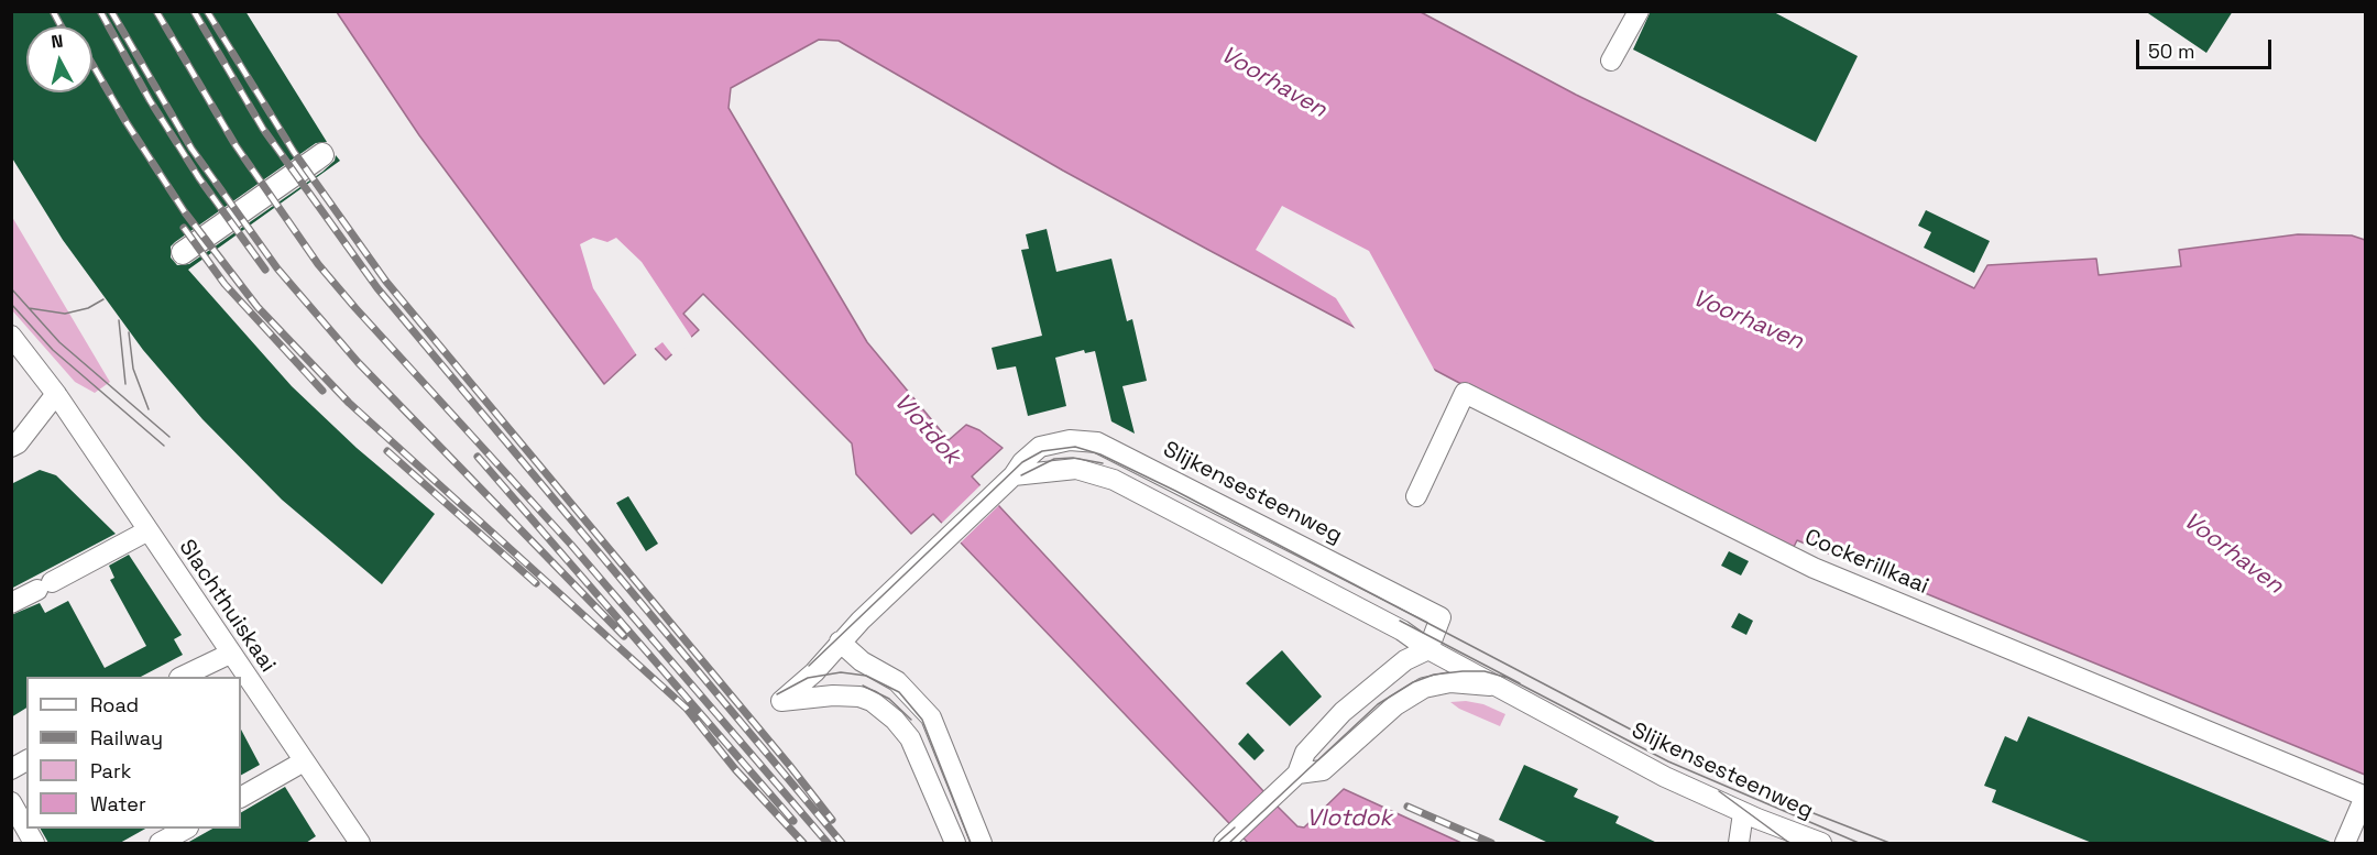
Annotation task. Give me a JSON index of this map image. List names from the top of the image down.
{
  "streets": {
    "street": ["Slijkensesteenweg", "Cockerillkaai", "Slachthuiskaai"]
  },
  "water": ["Voorhaven", "Vlotdok"],
  "legend": [
    "Road",
    "Railway",
    "Park",
    "Water"
  ],
  "scale_bar": "50 m",
  "north": "top"
}
